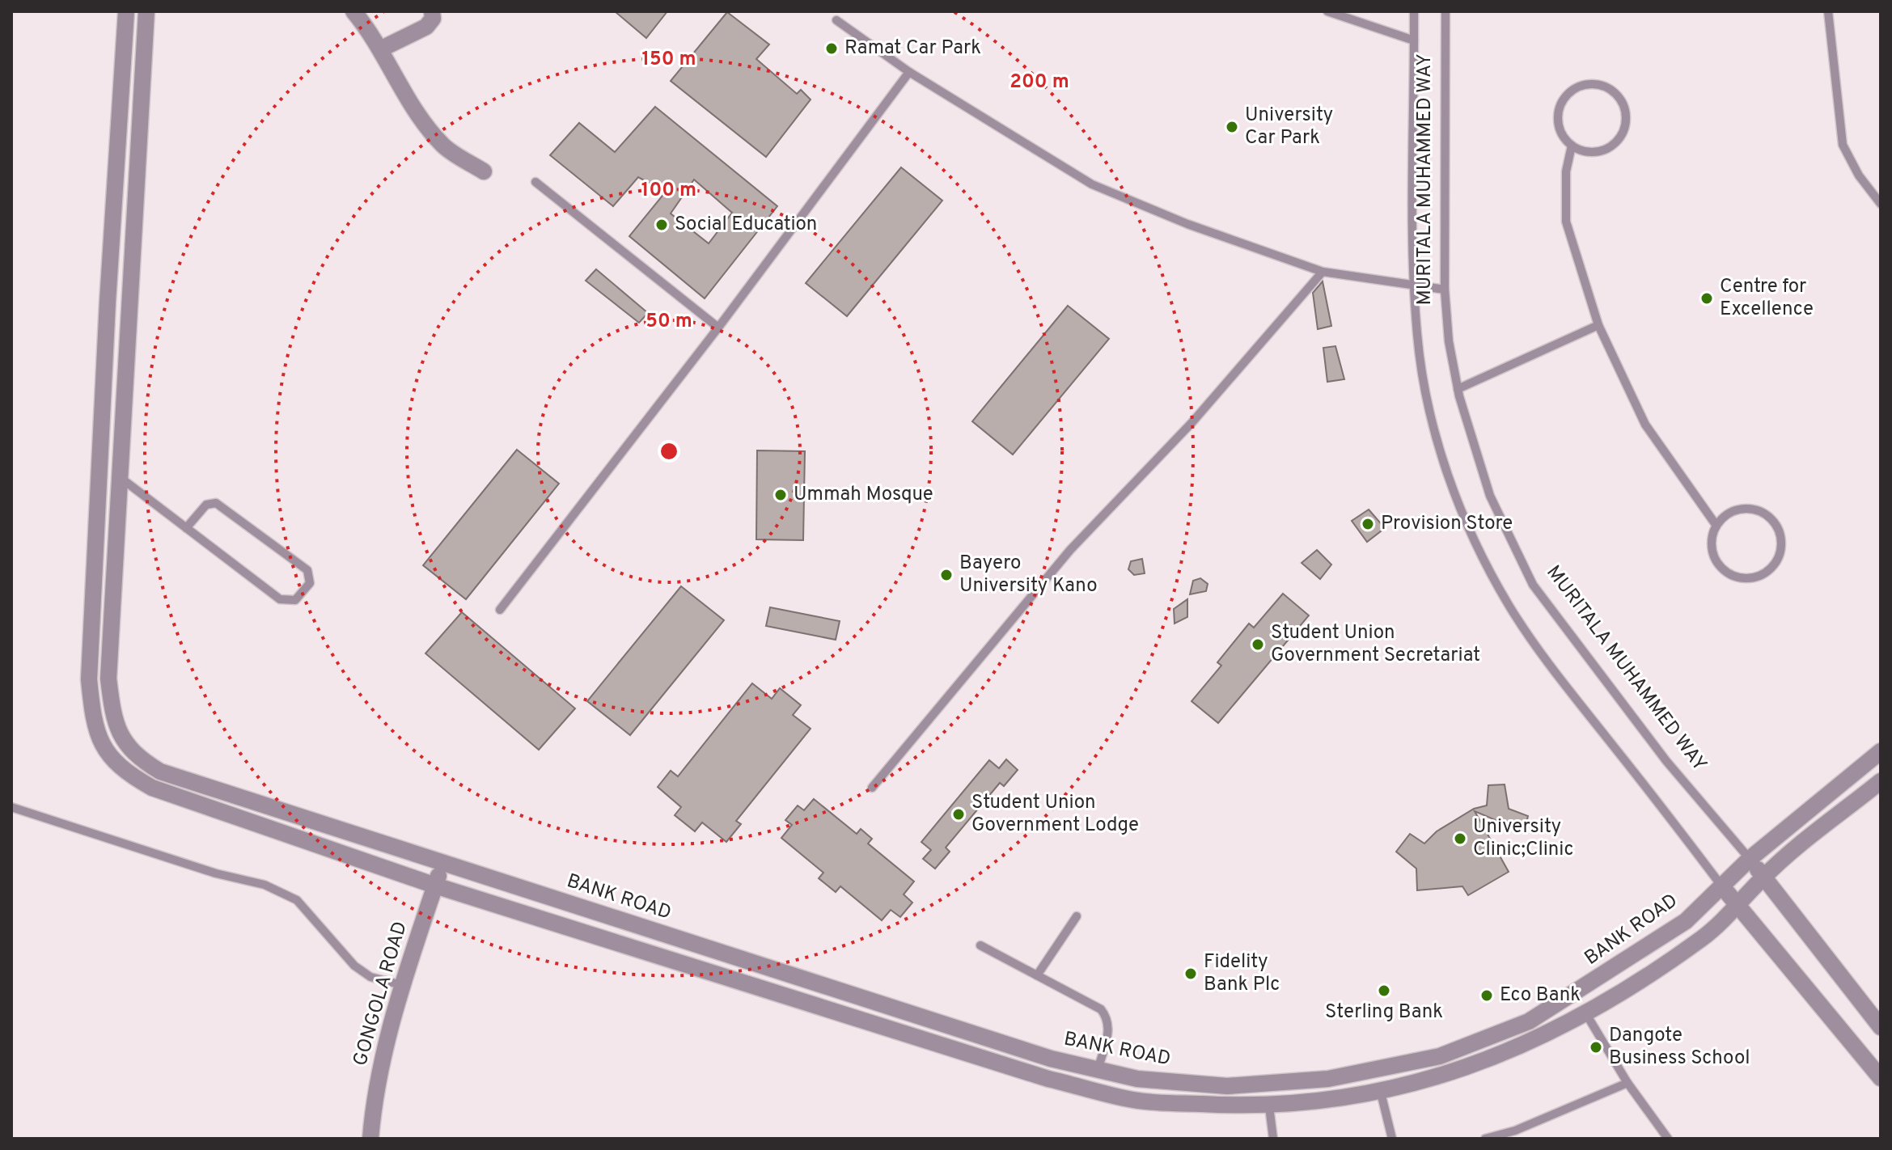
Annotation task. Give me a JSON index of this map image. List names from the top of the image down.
{
  "streets": {
    "street": ["MURITALA MUHAMMED WAY", "BANK ROAD", "GONGOLA ROAD"]
  },
  "crossings": [
    ["MURITALA MUHAMMED WAY", "BANK ROAD"],
    ["BANK ROAD", "GONGOLA ROAD"]
  ],
  "places": [
    "Ramat Car Park",
    "University Car Park",
    "Social Education",
    "Centre for Excellence",
    "Ummah Mosque",
    "Provision Store",
    "Bayero University Kano",
    "Student Union Government Secretariat",
    "Student Union Government Lodge",
    "University Clinic;Clinic",
    "Fidelity Bank Plc",
    "Sterling Bank",
    "Eco Bank",
    "Dangote Business School"
  ],
  "rings": [
    "150 m",
    "200 m",
    "100 m",
    "50 m"
  ]
}
